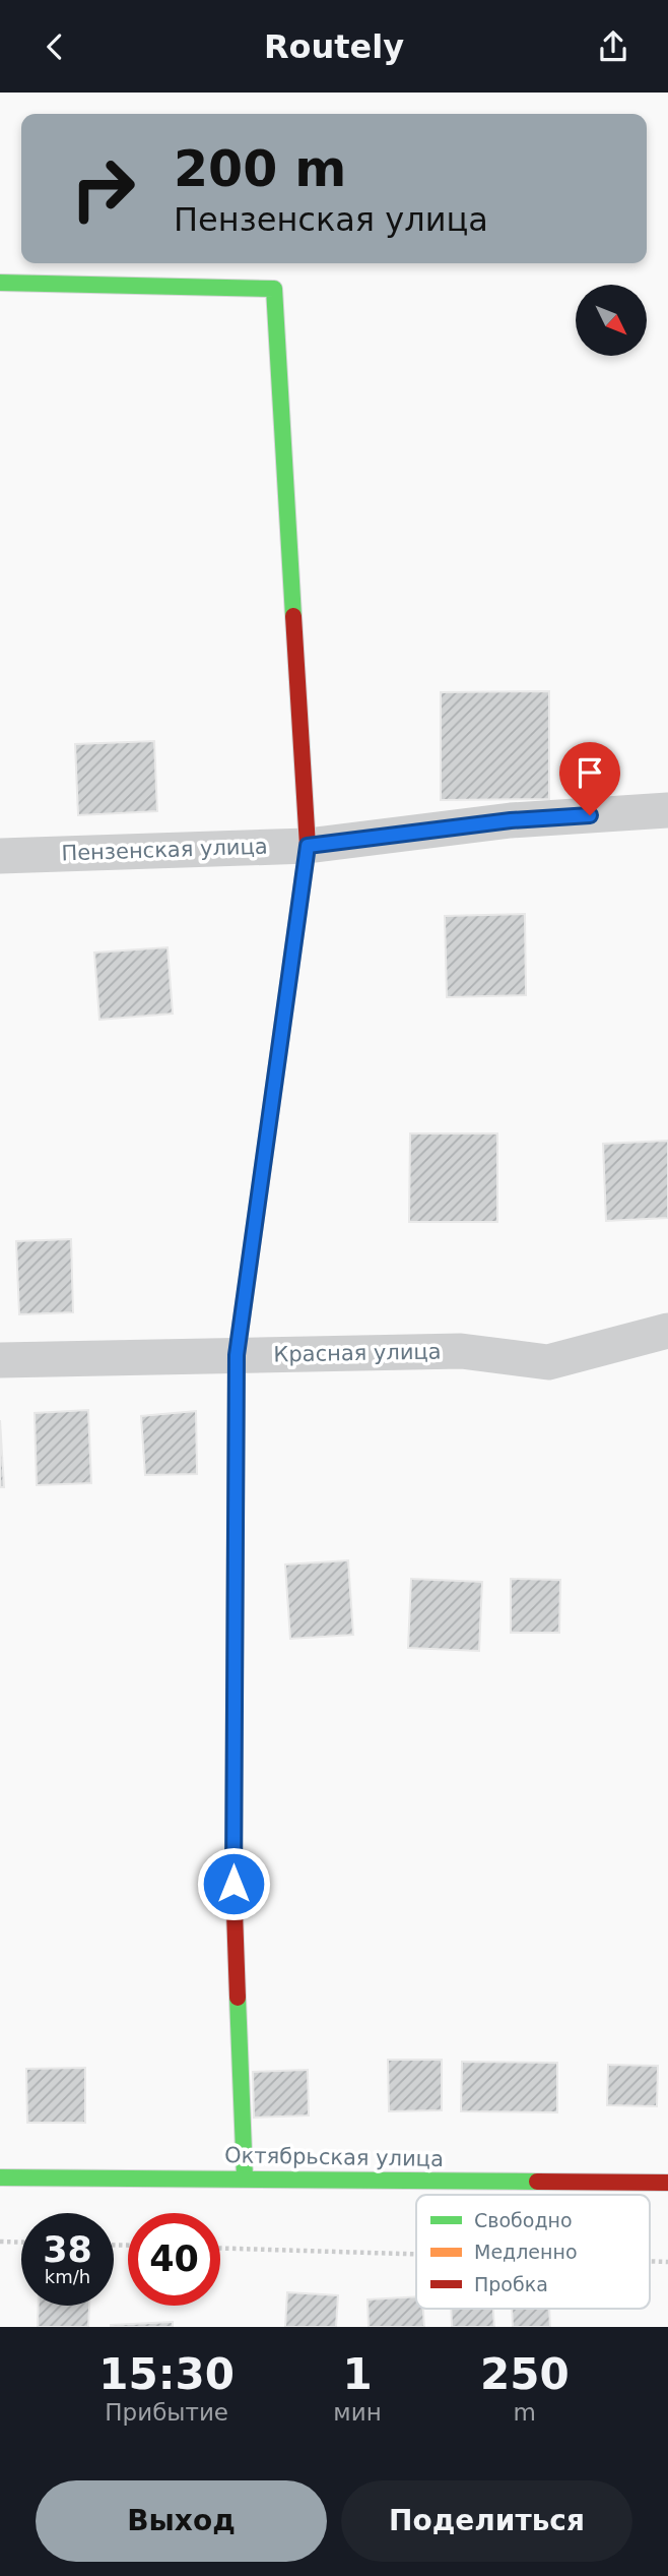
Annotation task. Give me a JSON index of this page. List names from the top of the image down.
{
  "streets": {
    "street": ["Пензенская улица", "Красная улица", "Октябрьская улица"]
  },
  "legend": ["Свободно", "Медленно", "Пробка"],
  "north": "bottom right",
  "page": {
    "header": "Routely",
    "turn": ["200 m", "Пензенская улица"],
    "speed": "38 km/h",
    "limit": "40",
    "eta": [
      "15:30",
      "Прибытие",
      "1",
      "мин",
      "250",
      "m"
    ],
    "buttons": ["Выход", "Поделиться"]
  }
}
